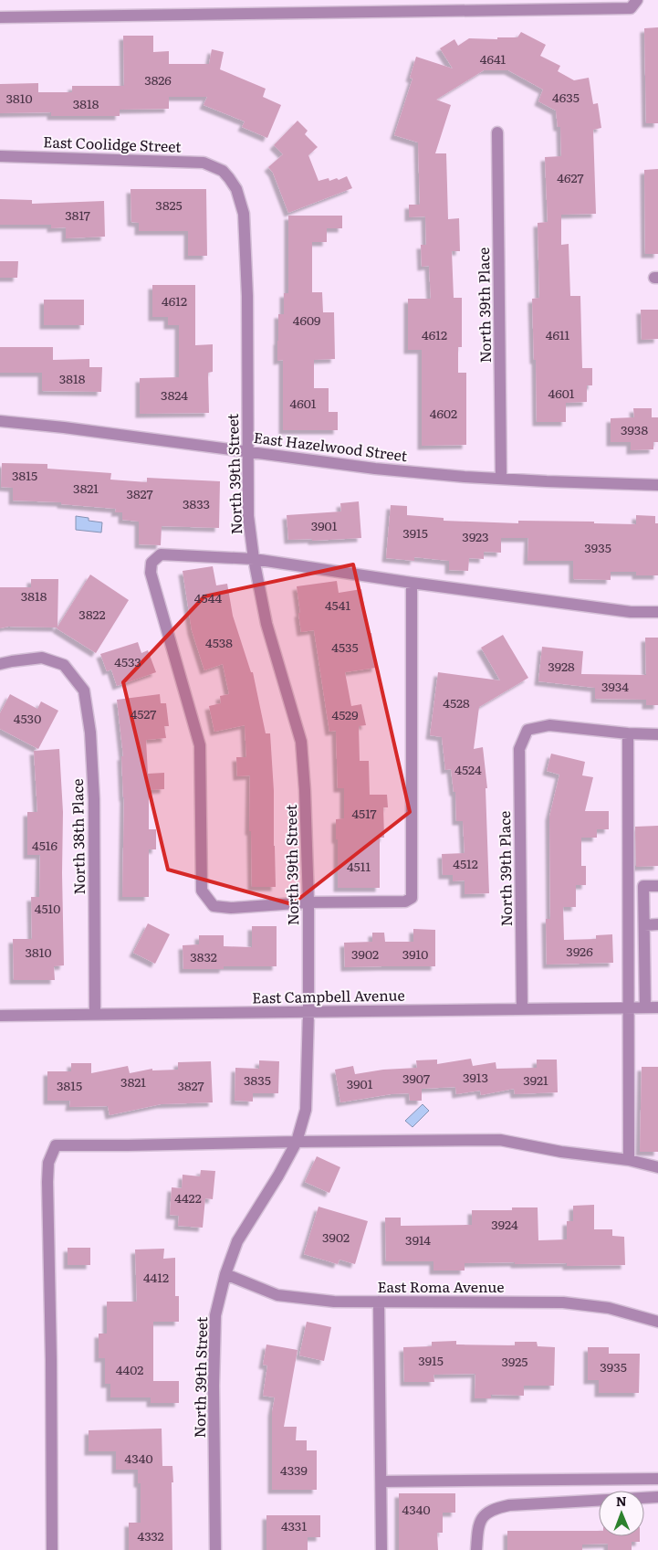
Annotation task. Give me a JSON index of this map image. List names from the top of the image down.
{
  "streets": {
    "street": [
      "East Coolidge Street",
      "North 39th Place",
      "East Hazelwood Street",
      "North 39th Street",
      "North 38th Place",
      "East Campbell Avenue",
      "East Roma Avenue"
    ]
  },
  "crossings": [
    ["East Coolidge Street", "North 39th Street"],
    ["North 39th Place", "East Hazelwood Street"],
    ["North 39th Place", "East Campbell Avenue"],
    ["East Hazelwood Street", "North 39th Street"],
    ["North 39th Street", "East Campbell Avenue"],
    ["North 39th Street", "East Roma Avenue"],
    ["North 38th Place", "East Campbell Avenue"]
  ],
  "house_numbers": [
    "4641",
    "3826",
    "4635",
    "3810",
    "3818",
    "4627",
    "3825",
    "3817",
    "4612",
    "4609",
    "4612",
    "4611",
    "3818",
    "4601",
    "3824",
    "4601",
    "4602",
    "3938",
    "3815",
    "3821",
    "3827",
    "3833",
    "3901",
    "3915",
    "3923",
    "3935",
    "3818",
    "4544",
    "4541",
    "3822",
    "4538",
    "4535",
    "4533",
    "3928",
    "3934",
    "4528",
    "4527",
    "4529",
    "4530",
    "4524",
    "4517",
    "4516",
    "4512",
    "4511",
    "4510",
    "3926",
    "3810",
    "3902",
    "3910",
    "3832",
    "3913",
    "3907",
    "3835",
    "3921",
    "3821",
    "3901",
    "3815",
    "3827",
    "4422",
    "3924",
    "3902",
    "3914",
    "4412",
    "3915",
    "3925",
    "3935",
    "4402",
    "4340",
    "4339",
    "4340",
    "4331",
    "4332"
  ],
  "north": "top"
}
